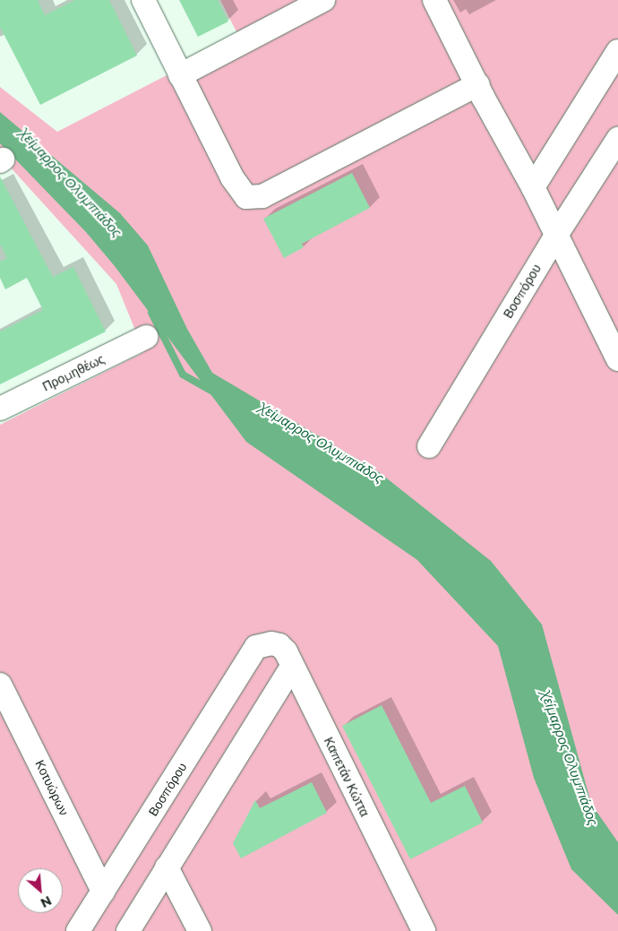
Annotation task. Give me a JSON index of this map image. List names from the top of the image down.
{
  "streets": {
    "street": [
      "Βοσπόρου",
      "Προμηθέως",
      "Καπετάν Κώττα",
      "Κοτυώρων"
    ]
  },
  "crossings": [
    ["Βοσπόρου", "Καπετάν Κώττα"],
    ["Βοσπόρου", "Κοτυώρων"]
  ],
  "water": ["Χείμαρρος Ολυμπιάδος"],
  "north": "bottom right"
}
